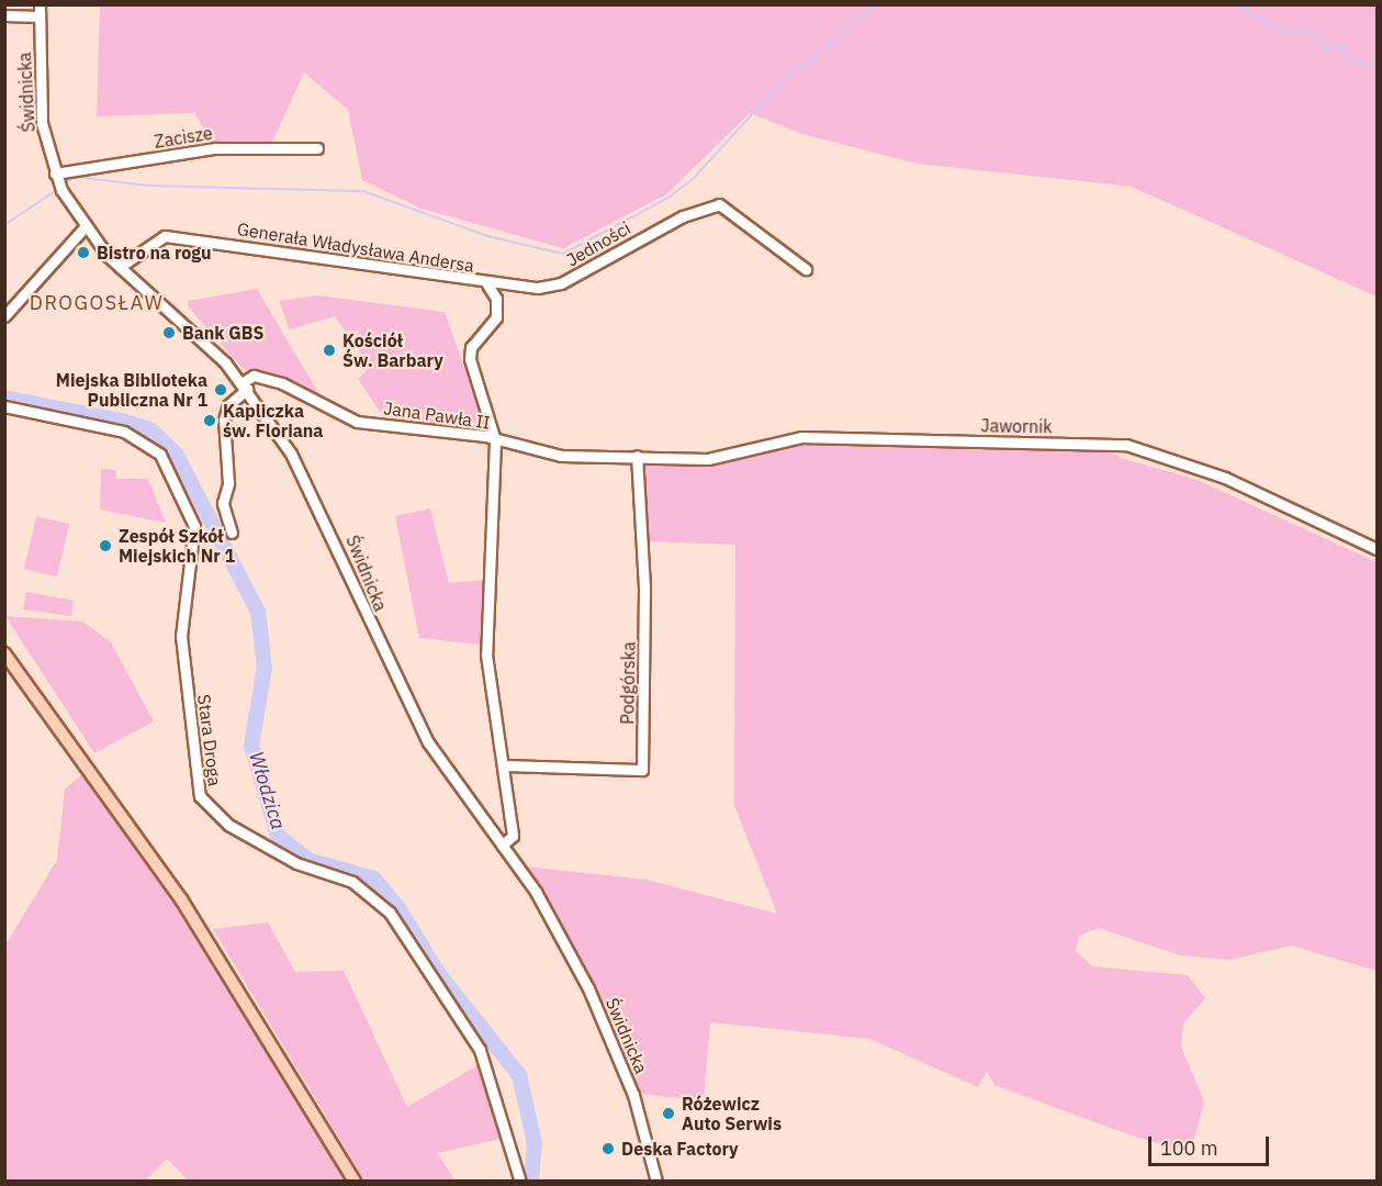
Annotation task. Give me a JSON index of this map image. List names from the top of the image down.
{
  "streets": {
    "street": [
      "Świdnicka",
      "Zacisze",
      "Jedności",
      "Generała Władysława Andersa",
      "Jana Pawła II",
      "Jawornik",
      "Podgórska",
      "Stara Droga"
    ]
  },
  "crossings": [
    ["Świdnicka", "Zacisze"],
    ["Świdnicka", "Generała Władysława Andersa"],
    ["Świdnicka", "Jana Pawła II"],
    ["Jedności", "Generała Władysława Andersa"],
    ["Generała Władysława Andersa", "Jana Pawła II"],
    ["Generała Władysława Andersa", "Podgórska"],
    ["Jana Pawła II", "Jawornik"],
    ["Jana Pawła II", "Podgórska"],
    ["Jawornik", "Podgórska"]
  ],
  "districts": ["DROGOSŁAW"],
  "water": ["Włodzica"],
  "places": [
    "Bistro na rogu",
    "Bank GBS",
    "Kościół Św. Barbary",
    "Miejska Biblioteka Publiczna Nr 1",
    "Kapliczka św. Floriana",
    "Zespół Szkół Miejskich Nr 1",
    "Różewicz Auto Serwis",
    "Deska Factory"
  ],
  "scale_bar": "100 m"
}
